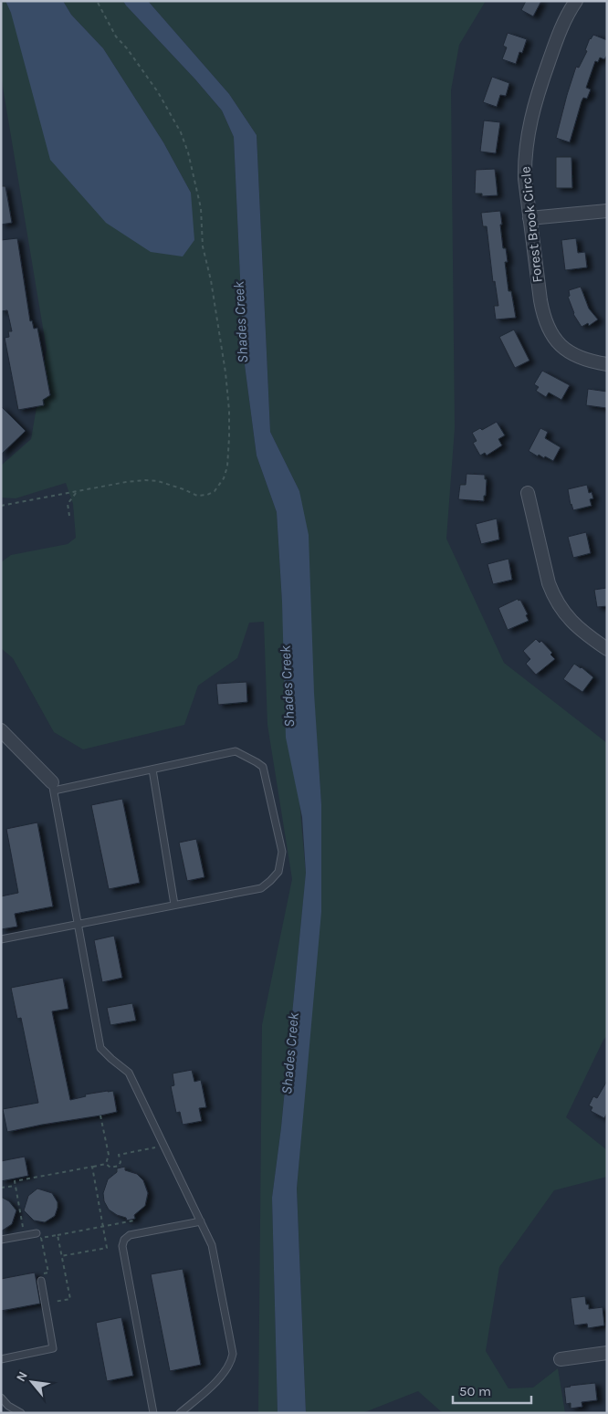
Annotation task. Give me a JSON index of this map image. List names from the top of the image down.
{
  "streets": {
    "street": ["Forest Brook Circle"]
  },
  "water": ["Shades Creek"],
  "scale_bar": "50 m",
  "north": "top left"
}
